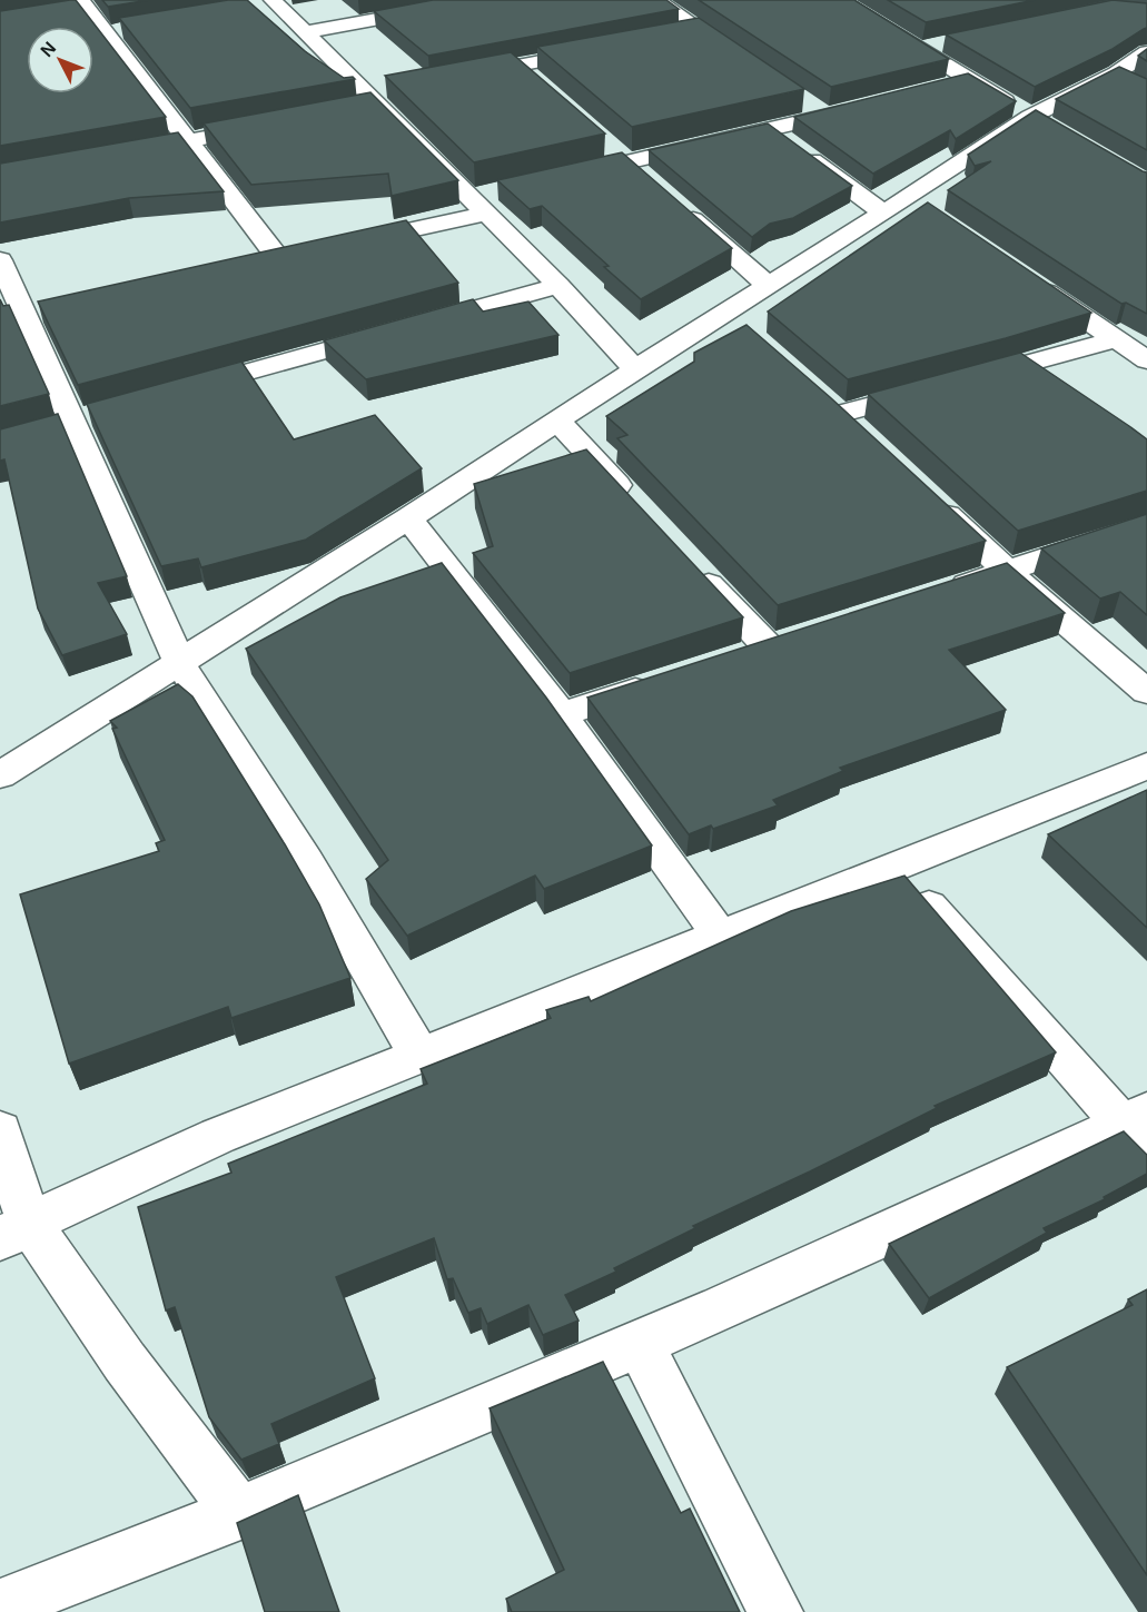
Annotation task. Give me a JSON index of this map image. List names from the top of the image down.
{
  "north": "top left"
}
